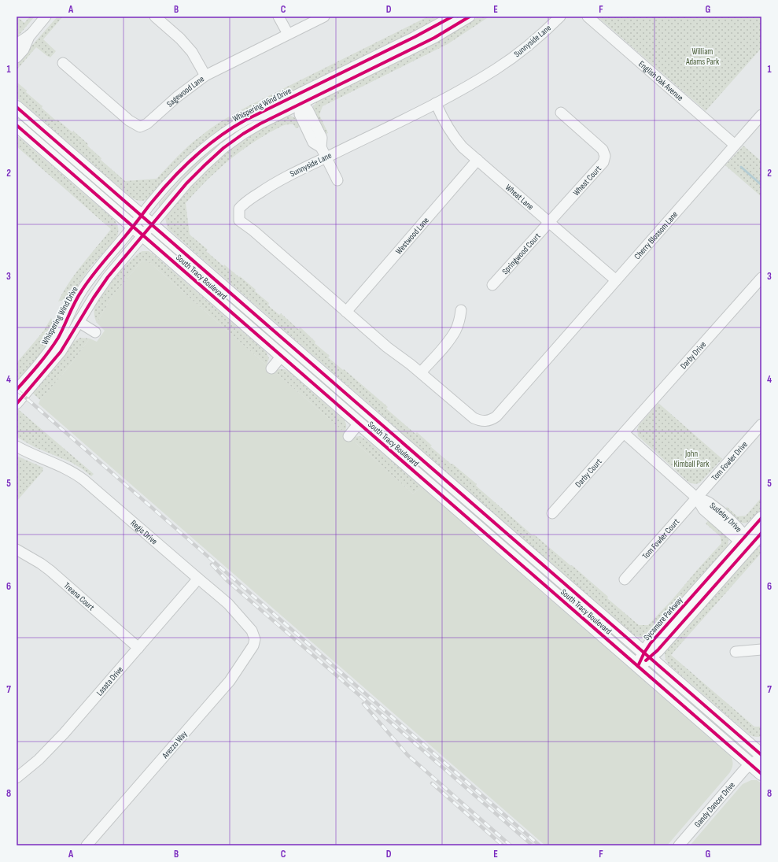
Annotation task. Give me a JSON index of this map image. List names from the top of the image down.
{
  "streets": {
    "main road": ["South Tracy Boulevard", "Sycamore Parkway"],
    "street": [
      "Sunnyside Lane",
      "English Oak Avenue",
      "Sagewood Lane",
      "Whispering Wind Drive",
      "Wheat Court",
      "Wheat Lane",
      "Westwood Lane",
      "Cherry Blossom Lane",
      "Springwood Court",
      "Darby Drive",
      "Tom Fowler Drive",
      "Darby Court",
      "Sudeley Drive",
      "Regis Drive",
      "Tom Fowler Court",
      "Treana Court",
      "Lasata Drive",
      "Arezzo Way",
      "Gandy Dancer Drive"
    ]
  },
  "crossings": [
    ["Sunnyside Lane", "Wheat Lane"],
    ["Sunnyside Lane", "Westwood Lane"],
    ["Sunnyside Lane", "Cherry Blossom Lane"],
    ["English Oak Avenue", "Cherry Blossom Lane"],
    ["Whispering Wind Drive", "South Tracy Boulevard"],
    ["Wheat Court", "Wheat Lane"],
    ["Wheat Court", "Springwood Court"],
    ["Wheat Lane", "Westwood Lane"],
    ["Wheat Lane", "Cherry Blossom Lane"],
    ["Wheat Lane", "Springwood Court"],
    ["South Tracy Boulevard", "Sycamore Parkway"],
    ["South Tracy Boulevard", "Gandy Dancer Drive"],
    ["Darby Drive", "Darby Court"],
    ["Darby Drive", "Sudeley Drive"],
    ["Tom Fowler Drive", "Sudeley Drive"],
    ["Tom Fowler Drive", "Tom Fowler Court"],
    ["Darby Court", "Sudeley Drive"],
    ["Sudeley Drive", "Tom Fowler Court"],
    ["Sudeley Drive", "Sycamore Parkway"],
    ["Regis Drive", "Lasata Drive"],
    ["Regis Drive", "Arezzo Way"],
    ["Treana Court", "Lasata Drive"]
  ],
  "parks": ["William Adams Park", "John Kimball Park"],
  "grid": {
    "columns": [
      "A",
      "B",
      "C",
      "D",
      "E",
      "F",
      "G"
    ],
    "rows": [
      "1",
      "2",
      "3",
      "4",
      "5",
      "6",
      "7",
      "8"
    ]
  }
}
